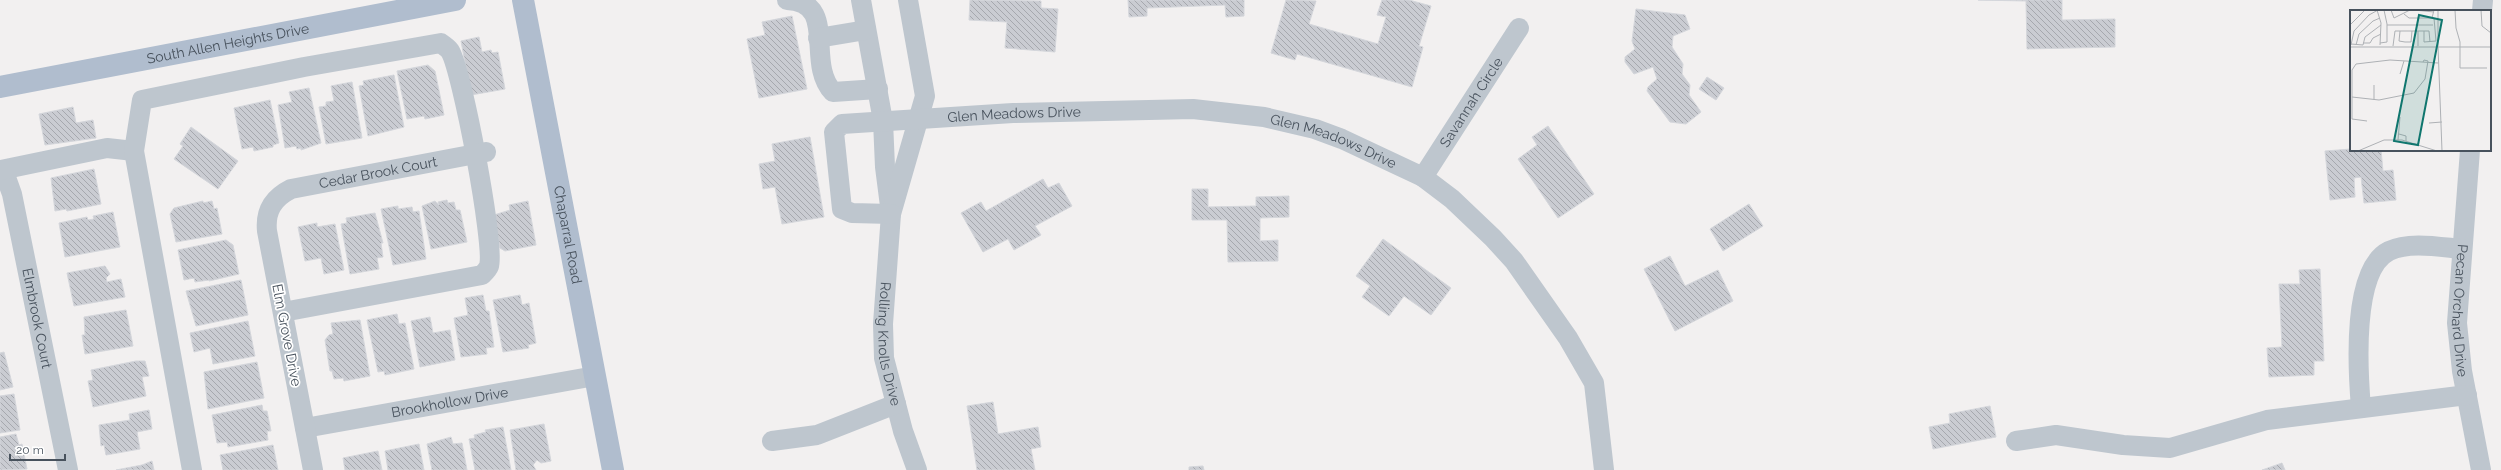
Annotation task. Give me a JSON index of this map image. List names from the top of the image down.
{
  "streets": {
    "main road": ["South Allen Heights Drive", "Chaparral Road"],
    "street": [
      "Savannah Circle",
      "Glen Meadows Drive",
      "Cedar Brook Court",
      "Pecan Orchard Drive",
      "Elmbrook Court",
      "Elm Grove Drive",
      "Rolling Knolls Drive",
      "Brookhollow Drive"
    ]
  },
  "crossings": [
    ["Savannah Circle", "Glen Meadows Drive"],
    ["Glen Meadows Drive", "Rolling Knolls Drive"],
    ["Cedar Brook Court", "Elm Grove Drive"],
    ["Chaparral Road", "Brookhollow Drive"],
    ["Elm Grove Drive", "Brookhollow Drive"]
  ],
  "scale_bar": "20 m"
}
